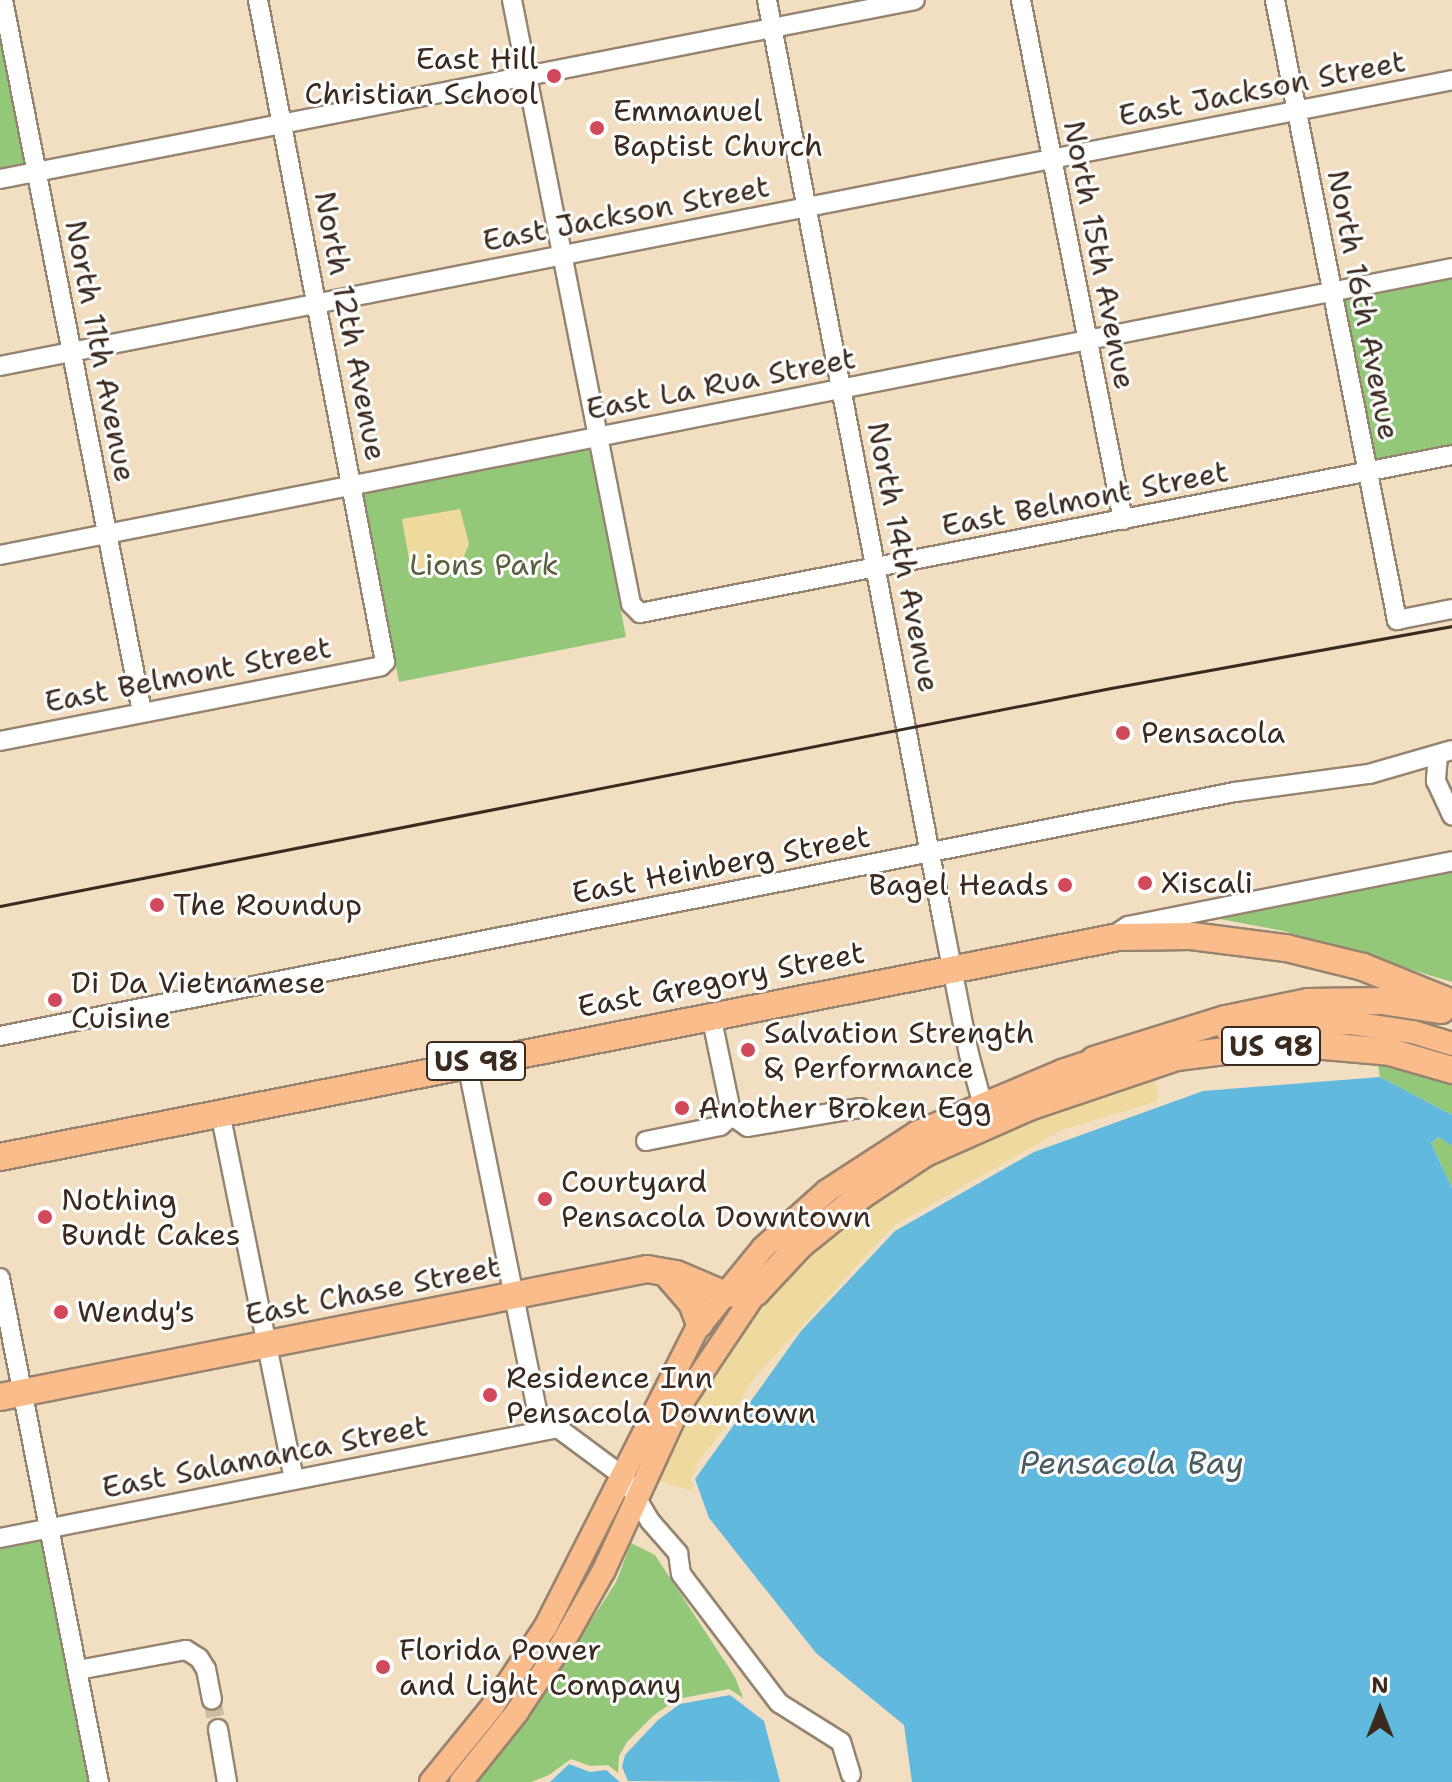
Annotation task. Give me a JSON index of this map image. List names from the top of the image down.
{
  "streets": {
    "highway": ["East Gregory Street", "US 98", "East Chase Street"],
    "street": [
      "East Jackson Street",
      "North 15th Avenue",
      "North 16th Avenue",
      "North 12th Avenue",
      "North 11th Avenue",
      "East La Rua Street",
      "East Belmont Street",
      "North 14th Avenue",
      "East Heinberg Street",
      "East Salamanca Street"
    ]
  },
  "crossings": [
    ["East Jackson Street", "North 15th Avenue"],
    ["East Jackson Street", "North 16th Avenue"],
    ["East Jackson Street", "North 12th Avenue"],
    ["East Jackson Street", "North 11th Avenue"],
    ["East Jackson Street", "North 14th Avenue"],
    ["North 15th Avenue", "East La Rua Street"],
    ["North 15th Avenue", "East Belmont Street"],
    ["North 16th Avenue", "East La Rua Street"],
    ["North 16th Avenue", "East Belmont Street"],
    ["North 12th Avenue", "East La Rua Street"],
    ["North 12th Avenue", "East Belmont Street"],
    ["North 11th Avenue", "East La Rua Street"],
    ["North 11th Avenue", "East Belmont Street"],
    ["East La Rua Street", "East Belmont Street"],
    ["East La Rua Street", "North 14th Avenue"],
    ["East Belmont Street", "North 14th Avenue"],
    ["North 14th Avenue", "East Heinberg Street"],
    ["North 14th Avenue", "East Gregory Street"],
    ["North 14th Avenue", "US 98"],
    ["East Gregory Street", "US 98"],
    ["US 98", "East Chase Street"]
  ],
  "water": ["Pensacola Bay"],
  "parks": ["Lions Park"],
  "places": [
    "East Hill Christian School",
    "Emmanuel Baptist Church",
    "Pensacola",
    "Xiscali",
    "Bagel Heads",
    "The Roundup",
    "Di Da Vietnamese Cuisine",
    "Salvation Strength & Performance",
    "Another Broken Egg",
    "Courtyard Pensacola Downtown",
    "Nothing Bundt Cakes",
    "Wendy's",
    "Residence Inn Pensacola Downtown",
    "Florida Power and Light Company"
  ],
  "north": "top"
}
